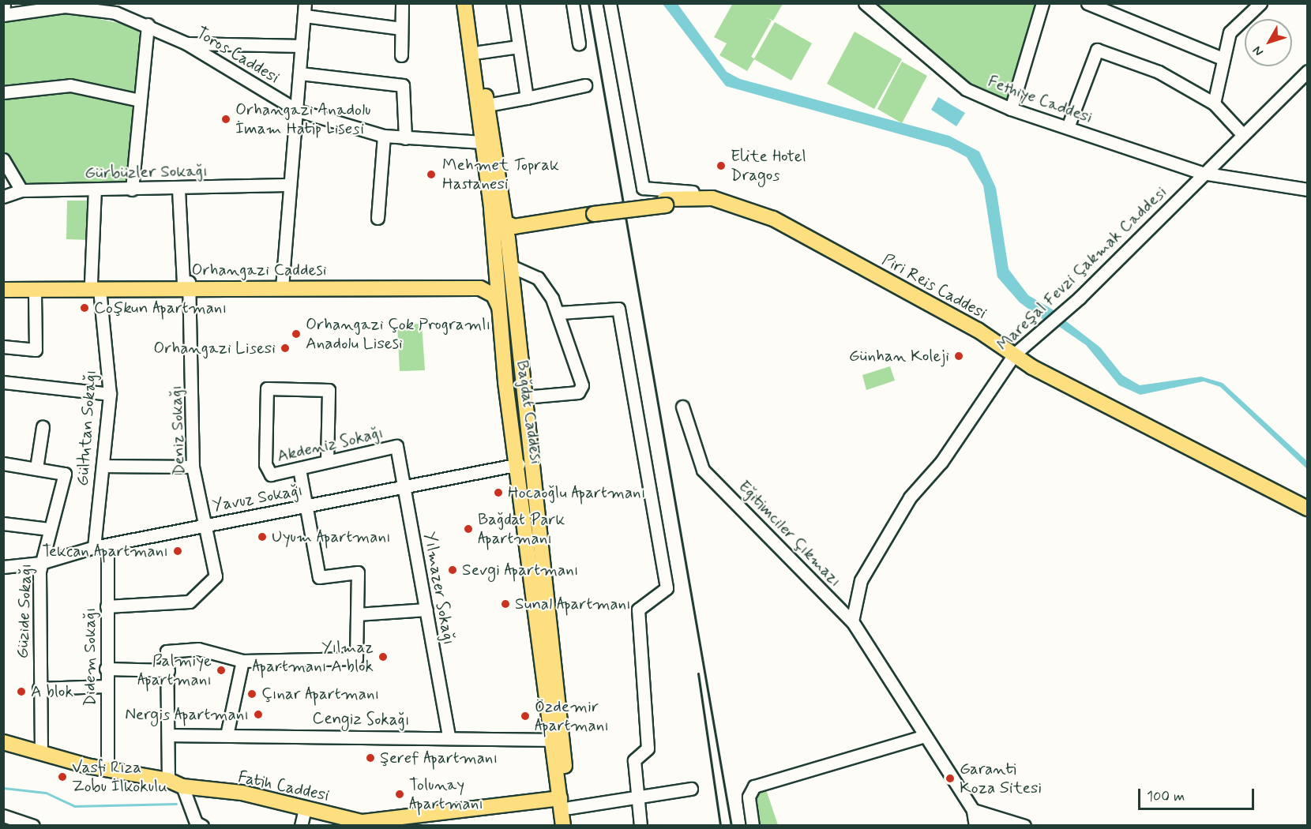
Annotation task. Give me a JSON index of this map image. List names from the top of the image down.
{
  "streets": {
    "main road": [
      "Orhangazi Caddesi",
      "Piri Reis Caddesi",
      "Bağdat Caddesi",
      "Fatih Caddesi"
    ],
    "street": [
      "Toros Caddesi",
      "Fethiye Caddesi",
      "Gürbüzler Sokağı",
      "Mareşal Fevzi Çakmak Caddesi",
      "Gültutan Sokağı",
      "Deniz Sokağı",
      "Akdeniz Sokağı",
      "Yavuz Sokağı",
      "Eğitimciler Çıkmazı",
      "Yılmazer Sokağı",
      "Güzide Sokağı",
      "Didem Sokağı",
      "Cengiz Sokağı"
    ]
  },
  "crossings": [
    ["Toros Caddesi", "Bağdat Caddesi"],
    ["Fethiye Caddesi", "Mareşal Fevzi Çakmak Caddesi"],
    ["Gürbüzler Sokağı", "Gültutan Sokağı"],
    ["Gürbüzler Sokağı", "Deniz Sokağı"],
    ["Mareşal Fevzi Çakmak Caddesi", "Piri Reis Caddesi"],
    ["Mareşal Fevzi Çakmak Caddesi", "Eğitimciler Çıkmazı"],
    ["Orhangazi Caddesi", "Bağdat Caddesi"],
    ["Orhangazi Caddesi", "Gültutan Sokağı"],
    ["Orhangazi Caddesi", "Deniz Sokağı"],
    ["Piri Reis Caddesi", "Bağdat Caddesi"],
    ["Bağdat Caddesi", "Yavuz Sokağı"],
    ["Bağdat Caddesi", "Cengiz Sokağı"],
    ["Bağdat Caddesi", "Fatih Caddesi"],
    ["Gültutan Sokağı", "Yavuz Sokağı"],
    ["Deniz Sokağı", "Yavuz Sokağı"],
    ["Deniz Sokağı", "Didem Sokağı"],
    ["Akdeniz Sokağı", "Yılmazer Sokağı"],
    ["Yavuz Sokağı", "Yılmazer Sokağı"],
    ["Yavuz Sokağı", "Güzide Sokağı"],
    ["Yavuz Sokağı", "Didem Sokağı"],
    ["Yılmazer Sokağı", "Cengiz Sokağı"],
    ["Güzide Sokağı", "Fatih Caddesi"],
    ["Didem Sokağı", "Fatih Caddesi"]
  ],
  "places": [
    "Orhangazi Anadolu İmam Hatip Lisesi",
    "Elite Hotel Dragos",
    "Mehmet Toprak Hastanesi",
    "Coşkun Apartmanı",
    "Orhangazi Çok Programlı Anadolu Lisesi",
    "Orhangazi Lisesi",
    "Günhan Koleji",
    "Hocaoğlu Apartmanı",
    "Bağdat Park Apartmanı",
    "Uyum Apartmanı",
    "Tekcan Apartmanı",
    "Sevgi Apartmanı",
    "Sunal Apartmanı",
    "Yılmaz Apartmanı A blok",
    "Palmiye Apartmanı",
    "A blok",
    "Çınar Apartmanı",
    "Nergis Apartmanı",
    "Özdemir Apartmanı",
    "Şeref Apartmanı",
    "Vasfi Rıza Zobu İlkokulu",
    "Garanti Koza Sitesi",
    "Tolunay Apartmanı"
  ],
  "scale_bar": "100 m",
  "north": "bottom left"
}
